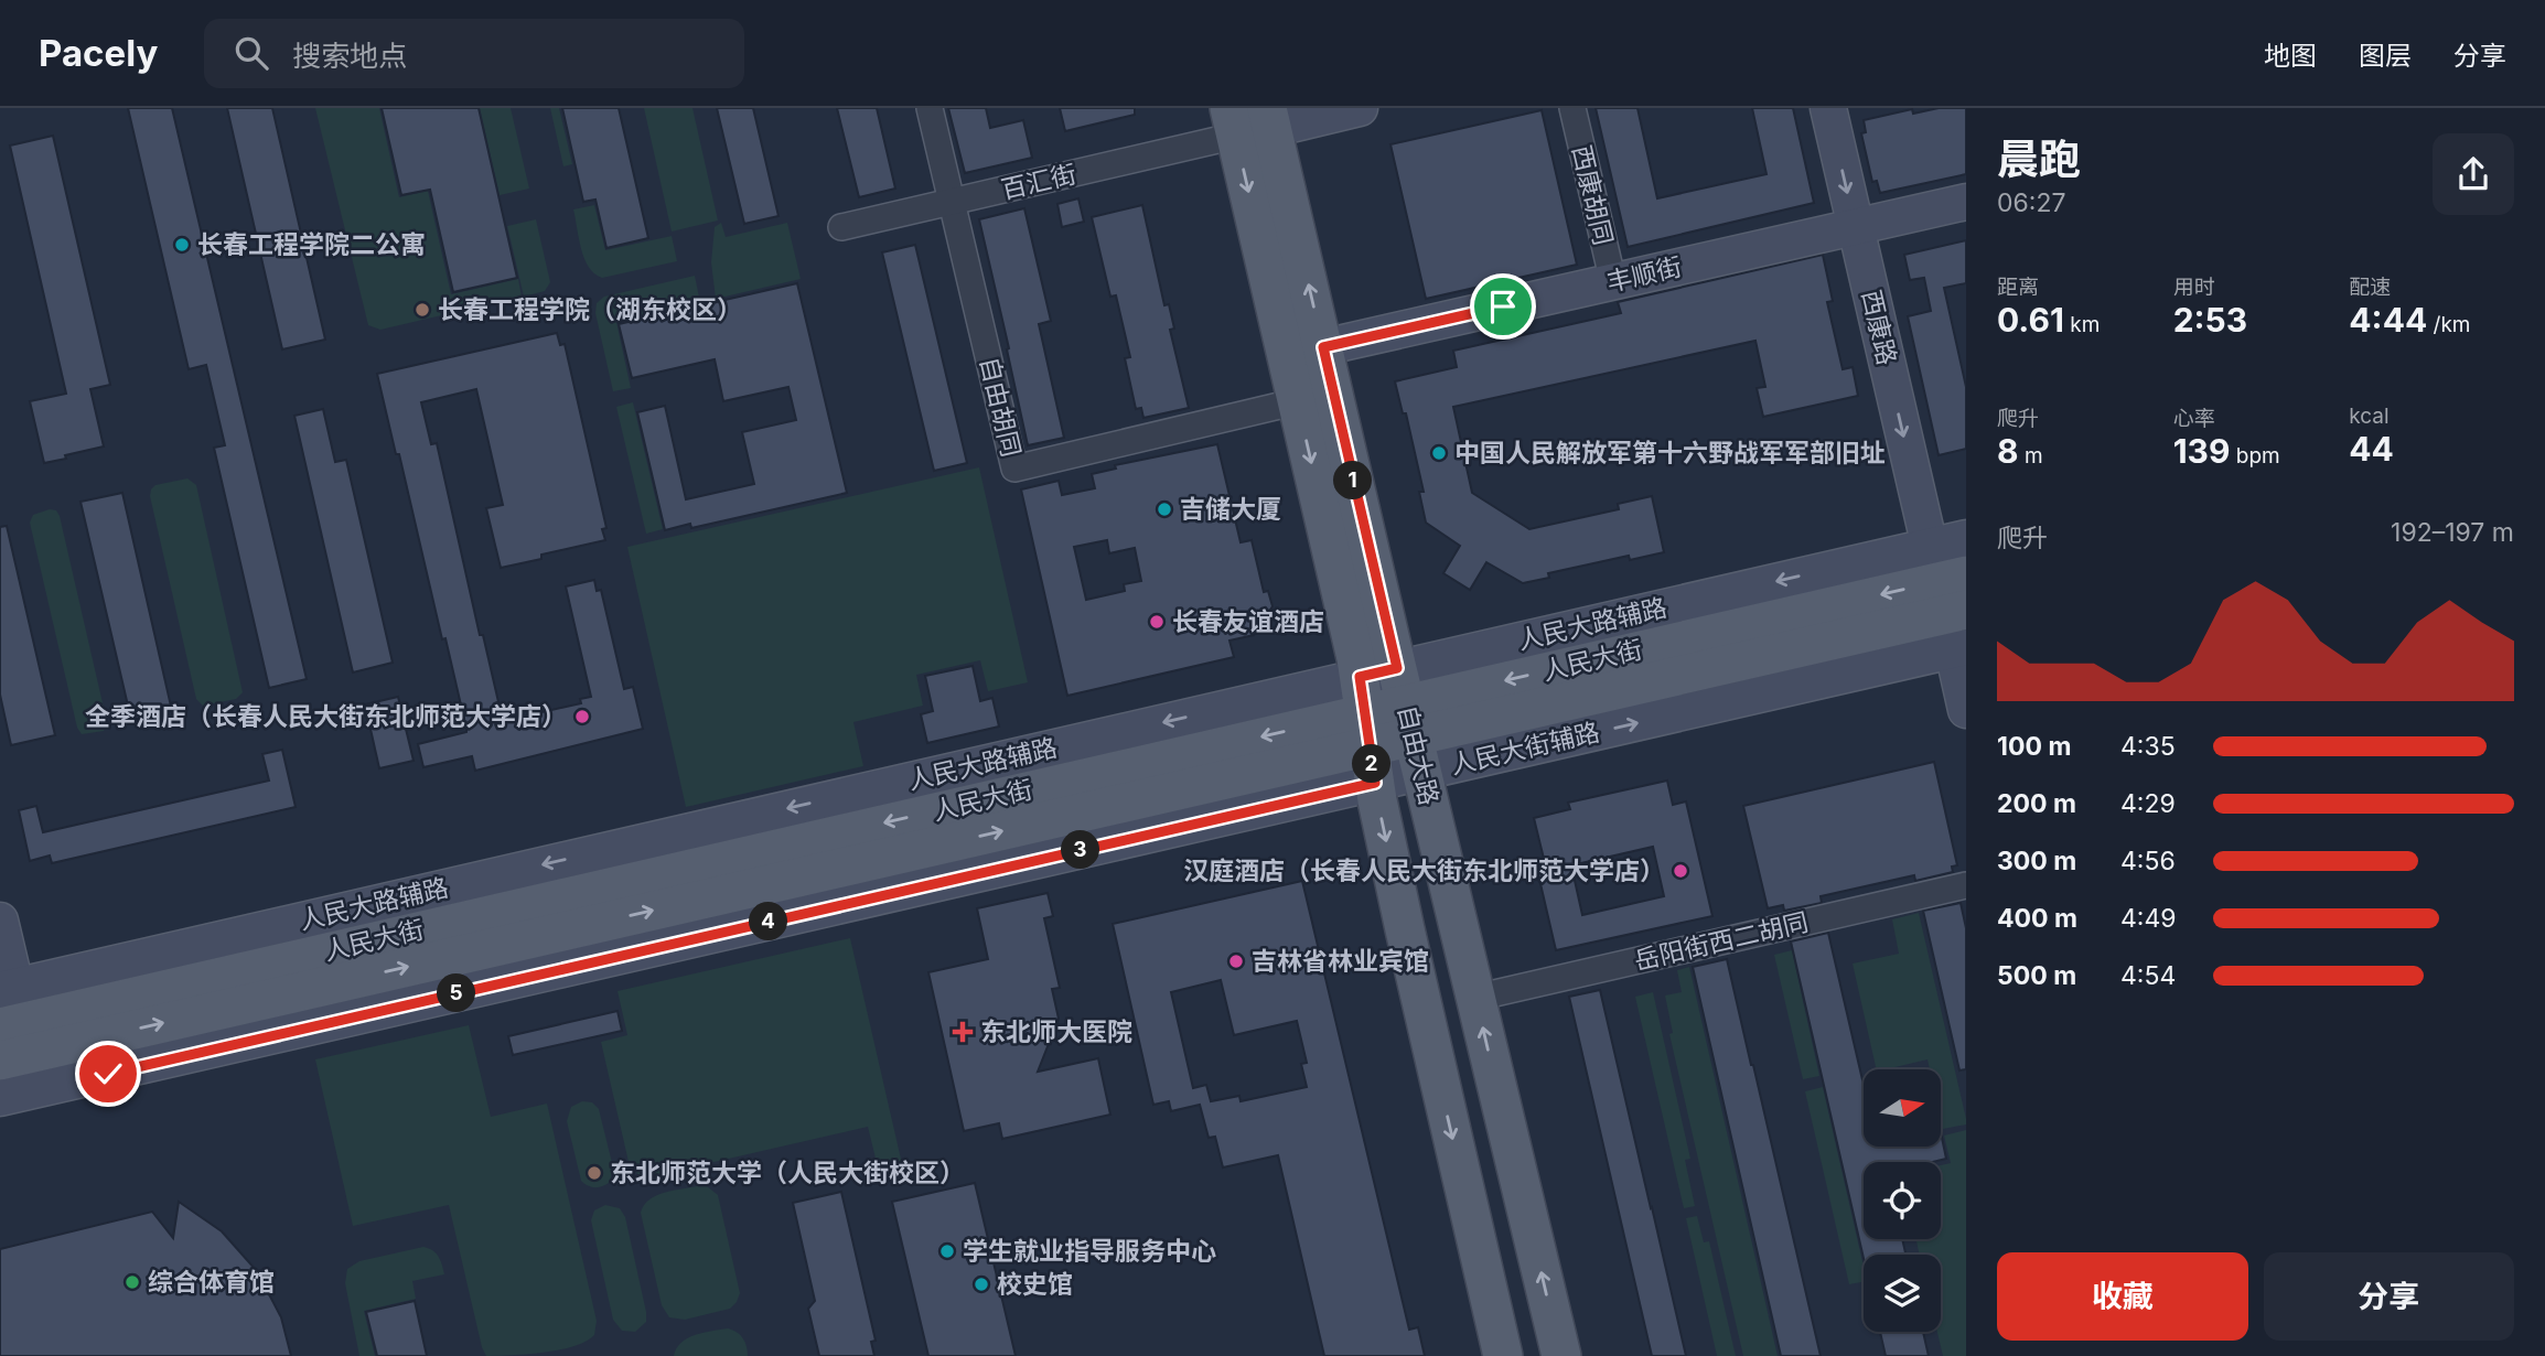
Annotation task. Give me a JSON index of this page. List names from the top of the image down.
{
  "streets": {
    "main road": [
      "百汇街",
      "丰顺街",
      "西康路",
      "人民大路辅路",
      "人民大街",
      "人民大街辅路",
      "自由大路"
    ],
    "street": ["西康胡同", "自由胡同", "岳阳街西二胡同"]
  },
  "crossings": [
    ["百汇街", "自由胡同"],
    ["百汇街", "自由大路"],
    ["西康胡同", "丰顺街"],
    ["丰顺街", "西康路"],
    ["丰顺街", "自由大路"],
    ["西康路", "人民大路辅路"],
    ["自由胡同", "自由大路"],
    ["人民大路辅路", "人民大街"],
    ["人民大路辅路", "人民大街辅路"],
    ["人民大路辅路", "自由大路"],
    ["人民大街", "人民大街辅路"],
    ["人民大街", "自由大路"],
    ["人民大街辅路", "自由大路"],
    ["自由大路", "岳阳街西二胡同"]
  ],
  "one_way": ["西康路", "人民大路辅路"],
  "places": {
    "other": [
      "长春工程学院二公寓",
      "长春工程学院（湖东校区）",
      "中国人民解放军第十六野战军军部旧址",
      "吉储大厦",
      "长春友谊酒店",
      "全季酒店（长春人民大街东北师范大学店）",
      "汉庭酒店（长春人民大街东北师范大学店）",
      "吉林省林业宾馆",
      "东北师范大学（人民大街校区）",
      "学生就业指导服务中心",
      "综合体育馆",
      "校史馆"
    ],
    "health": ["东北师大医院"]
  },
  "north": "right",
  "page": {
    "header": "Pacely",
    "search": "搜索地点",
    "nav": ["地图", "图层", "分享"],
    "heading": ["晨跑", "06:27"],
    "stats": [
      ["距离", "0.61 km"],
      ["用时", "2:53"],
      ["配速", "4:44 /km"],
      ["爬升", "8 m"],
      ["心率", "139 bpm"],
      ["kcal", "44"]
    ],
    "pins": [
      "1",
      "2",
      "3",
      "4",
      "5"
    ],
    "chart": ["爬升", "192–197 m"],
    "list": [
      {
        "name": "100 m",
        "note": "4:35"
      },
      {
        "name": "200 m",
        "note": "4:29"
      },
      {
        "name": "300 m",
        "note": "4:56"
      },
      {
        "name": "400 m",
        "note": "4:49"
      },
      {
        "name": "500 m",
        "note": "4:54"
      }
    ],
    "buttons": ["收藏", "分享"]
  }
}
